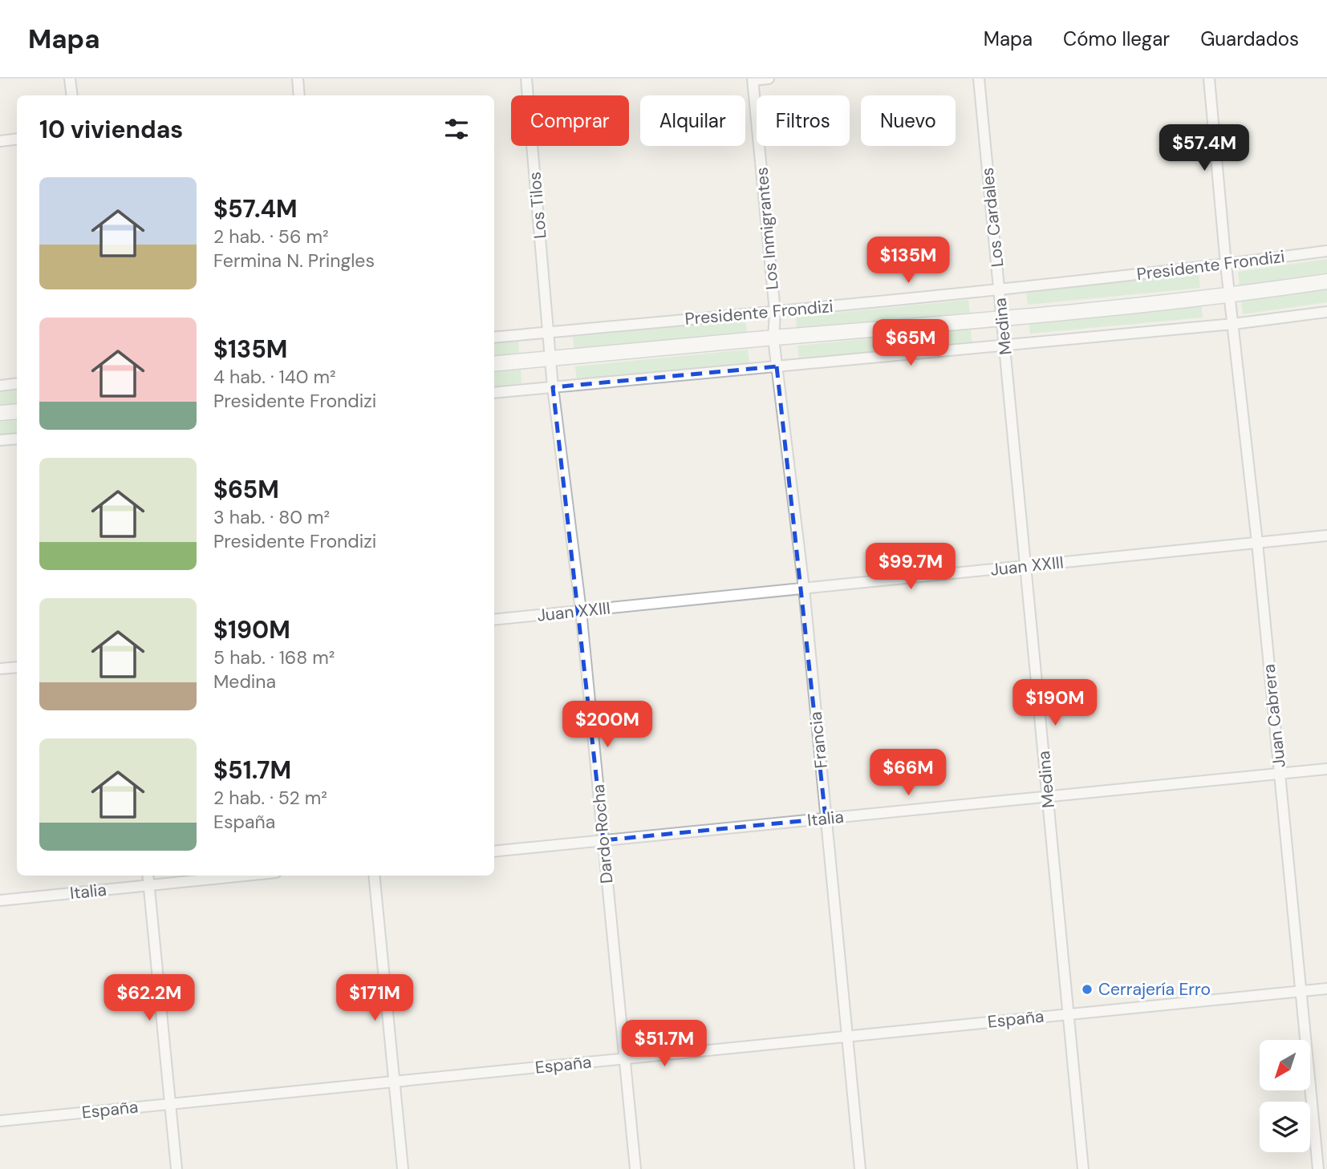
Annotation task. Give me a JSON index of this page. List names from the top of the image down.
{
  "streets": {
    "main road": ["Presidente Frondizi"],
    "street": [
      "Los Tilos",
      "Los Cardales",
      "Los Inmigrantes",
      "Medina",
      "Juan XXIII",
      "Juan Cabrera",
      "Francia",
      "Italia",
      "Dardo Rocha",
      "España"
    ]
  },
  "crossings": [
    ["Los Tilos", "Presidente Frondizi"],
    ["Los Tilos", "Dardo Rocha"],
    ["Los Cardales", "Presidente Frondizi"],
    ["Los Cardales", "Medina"],
    ["Los Inmigrantes", "Presidente Frondizi"],
    ["Los Inmigrantes", "Francia"],
    ["Presidente Frondizi", "Medina"],
    ["Presidente Frondizi", "Juan Cabrera"],
    ["Presidente Frondizi", "Francia"],
    ["Presidente Frondizi", "Dardo Rocha"],
    ["Medina", "Juan XXIII"],
    ["Medina", "Italia"],
    ["Medina", "España"],
    ["Juan XXIII", "Juan Cabrera"],
    ["Juan XXIII", "Francia"],
    ["Juan XXIII", "Dardo Rocha"],
    ["Juan Cabrera", "Italia"],
    ["Juan Cabrera", "España"],
    ["Francia", "Italia"],
    ["Francia", "España"],
    ["Italia", "Dardo Rocha"],
    ["Dardo Rocha", "España"]
  ],
  "places": ["Cerrajería Erro"],
  "north": "bottom left",
  "page": {
    "header": "Mapa",
    "nav": ["Mapa", "Cómo llegar", "Guardados"],
    "chip": [
      "Comprar",
      "Alquilar",
      "Filtros",
      "Nuevo"
    ],
    "heading": "10 viviendas",
    "price": [
      "$57.4M",
      "$135M",
      "$65M",
      "$99.7M",
      "$190M",
      "$200M",
      "$66M",
      "$62.2M",
      "$171M",
      "$51.7M"
    ],
    "list": [
      {
        "name": "$57.4M",
        "note": "2 hab. · 56 m² · Fermina N. Pringles"
      },
      {
        "name": "$135M",
        "note": "4 hab. · 140 m² · Presidente Frondizi"
      },
      {
        "name": "$65M",
        "note": "3 hab. · 80 m² · Presidente Frondizi"
      },
      {
        "name": "$190M",
        "note": "5 hab. · 168 m² · Medina"
      },
      {
        "name": "$51.7M",
        "note": "2 hab. · 52 m² · España"
      }
    ]
  }
}
